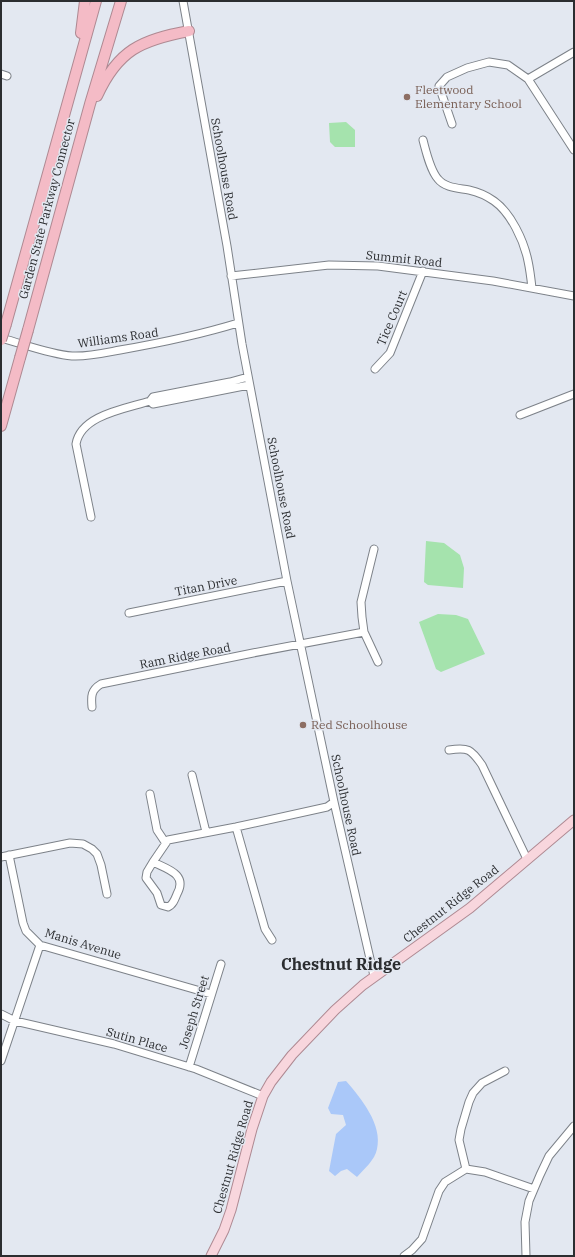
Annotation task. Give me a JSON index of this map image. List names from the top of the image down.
{
  "streets": {
    "highway": ["Garden State Parkway Connector"],
    "main road": ["Chestnut Ridge Road"],
    "street": [
      "Schoolhouse Road",
      "Summit Road",
      "Tice Court",
      "Williams Road",
      "Titan Drive",
      "Ram Ridge Road",
      "Manis Avenue",
      "Joseph Street",
      "Sutin Place"
    ]
  },
  "crossings": [
    ["Schoolhouse Road", "Summit Road"],
    ["Schoolhouse Road", "Williams Road"],
    ["Schoolhouse Road", "Titan Drive"],
    ["Schoolhouse Road", "Ram Ridge Road"],
    ["Schoolhouse Road", "Chestnut Ridge Road"],
    ["Garden State Parkway Connector", "Williams Road"],
    ["Summit Road", "Tice Court"],
    ["Chestnut Ridge Road", "Sutin Place"],
    ["Manis Avenue", "Joseph Street"],
    ["Joseph Street", "Sutin Place"]
  ],
  "districts": ["Chestnut Ridge"],
  "places": ["Fleetwood Elementary School", "Red Schoolhouse"]
}
